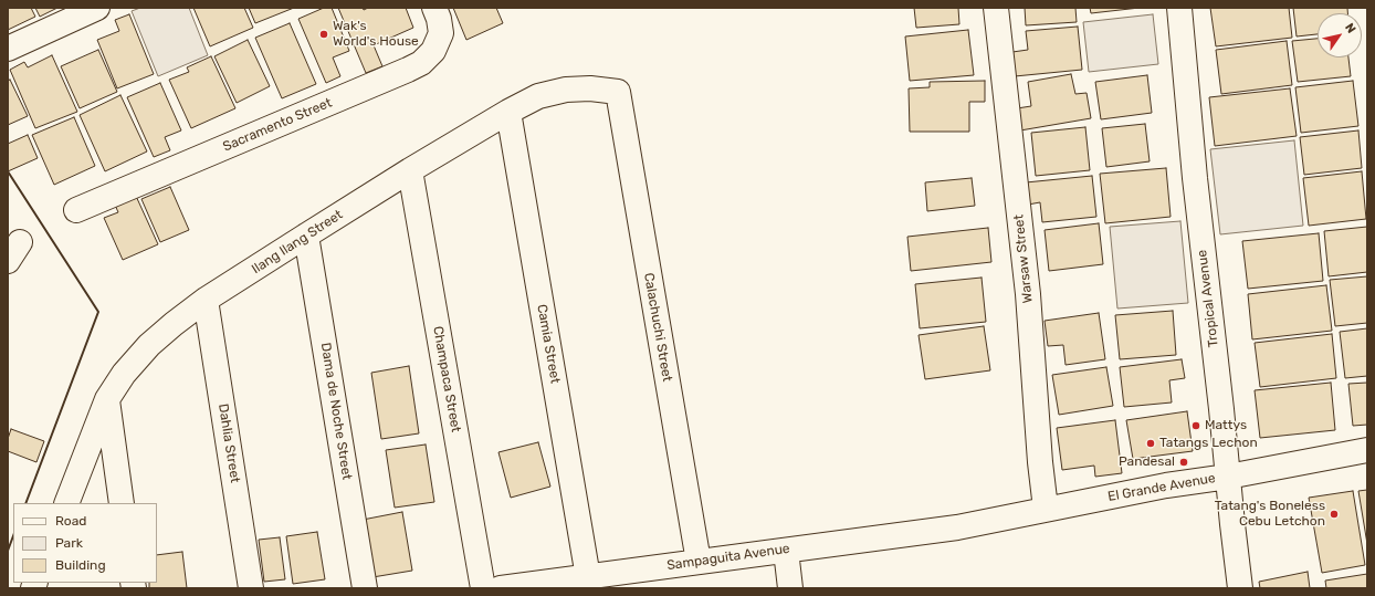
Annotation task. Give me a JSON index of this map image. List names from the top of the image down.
{
  "streets": {
    "street": [
      "Sacramento Street",
      "Ilang Ilang Street",
      "Warsaw Street",
      "Tropical Avenue",
      "Calachuchi Street",
      "Camia Street",
      "Champaca Street",
      "Dama de Noche Street",
      "Dahlia Street",
      "El Grande Avenue",
      "Sampaguita Avenue"
    ]
  },
  "crossings": [
    ["Ilang Ilang Street", "Calachuchi Street"],
    ["Ilang Ilang Street", "Camia Street"],
    ["Ilang Ilang Street", "Champaca Street"],
    ["Ilang Ilang Street", "Dama de Noche Street"],
    ["Ilang Ilang Street", "Dahlia Street"],
    ["Warsaw Street", "El Grande Avenue"],
    ["Tropical Avenue", "El Grande Avenue"],
    ["Calachuchi Street", "Sampaguita Avenue"],
    ["Camia Street", "Sampaguita Avenue"],
    ["El Grande Avenue", "Sampaguita Avenue"]
  ],
  "places": [
    "Wak's World's House",
    "Mattys",
    "Tatangs Lechon",
    "Pandesal",
    "Tatang's Boneless Cebu Letchon"
  ],
  "legend": ["Road", "Park", "Building"],
  "north": "top right"
}
